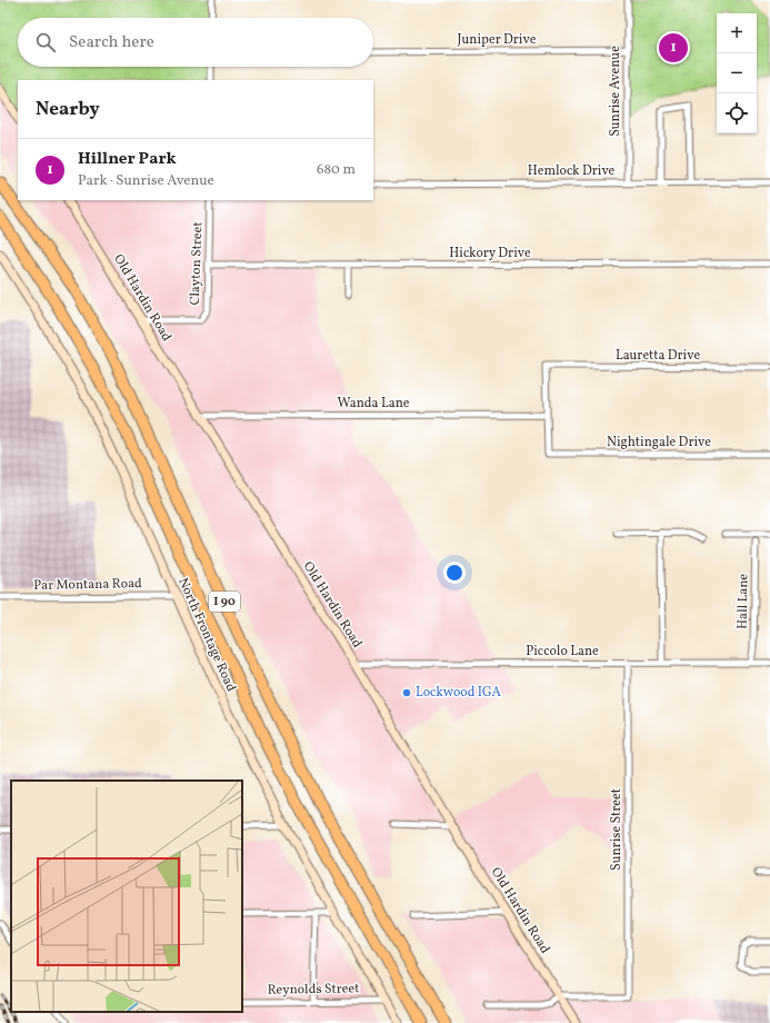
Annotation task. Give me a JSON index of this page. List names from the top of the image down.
{
  "streets": {
    "highway": ["I 90"],
    "main road": ["Old Hardin Road", "North Frontage Road"],
    "street": [
      "Juniper Drive",
      "Sunrise Avenue",
      "Hemlock Drive",
      "Hickory Drive",
      "Clayton Street",
      "Lauretta Drive",
      "Wanda Lane",
      "Nightingale Drive",
      "Par Montana Road",
      "Hall Lane",
      "Piccolo Lane",
      "Sunrise Street",
      "Reynolds Street"
    ]
  },
  "crossings": [
    ["Juniper Drive", "Sunrise Avenue"],
    ["Sunrise Avenue", "Hemlock Drive"],
    ["Hickory Drive", "Clayton Street"],
    ["Clayton Street", "Old Hardin Road"],
    ["Old Hardin Road", "Wanda Lane"],
    ["Old Hardin Road", "Piccolo Lane"],
    ["Old Hardin Road", "Sunrise Street"],
    ["Lauretta Drive", "Wanda Lane"],
    ["Lauretta Drive", "Nightingale Drive"],
    ["Wanda Lane", "Nightingale Drive"],
    ["Par Montana Road", "North Frontage Road"],
    ["Hall Lane", "Piccolo Lane"],
    ["North Frontage Road", "Reynolds Street"],
    ["Piccolo Lane", "Sunrise Street"]
  ],
  "places": ["Lockwood IGA"],
  "page": {
    "map_buttons": ["+", "−"],
    "search": "Search here",
    "pins": "1",
    "heading": "Nearby",
    "list": [
      {
        "mark": "1",
        "name": "Hillner Park",
        "note": "Park · Sunrise Avenue",
        "value": "680 m"
      }
    ]
  }
}
